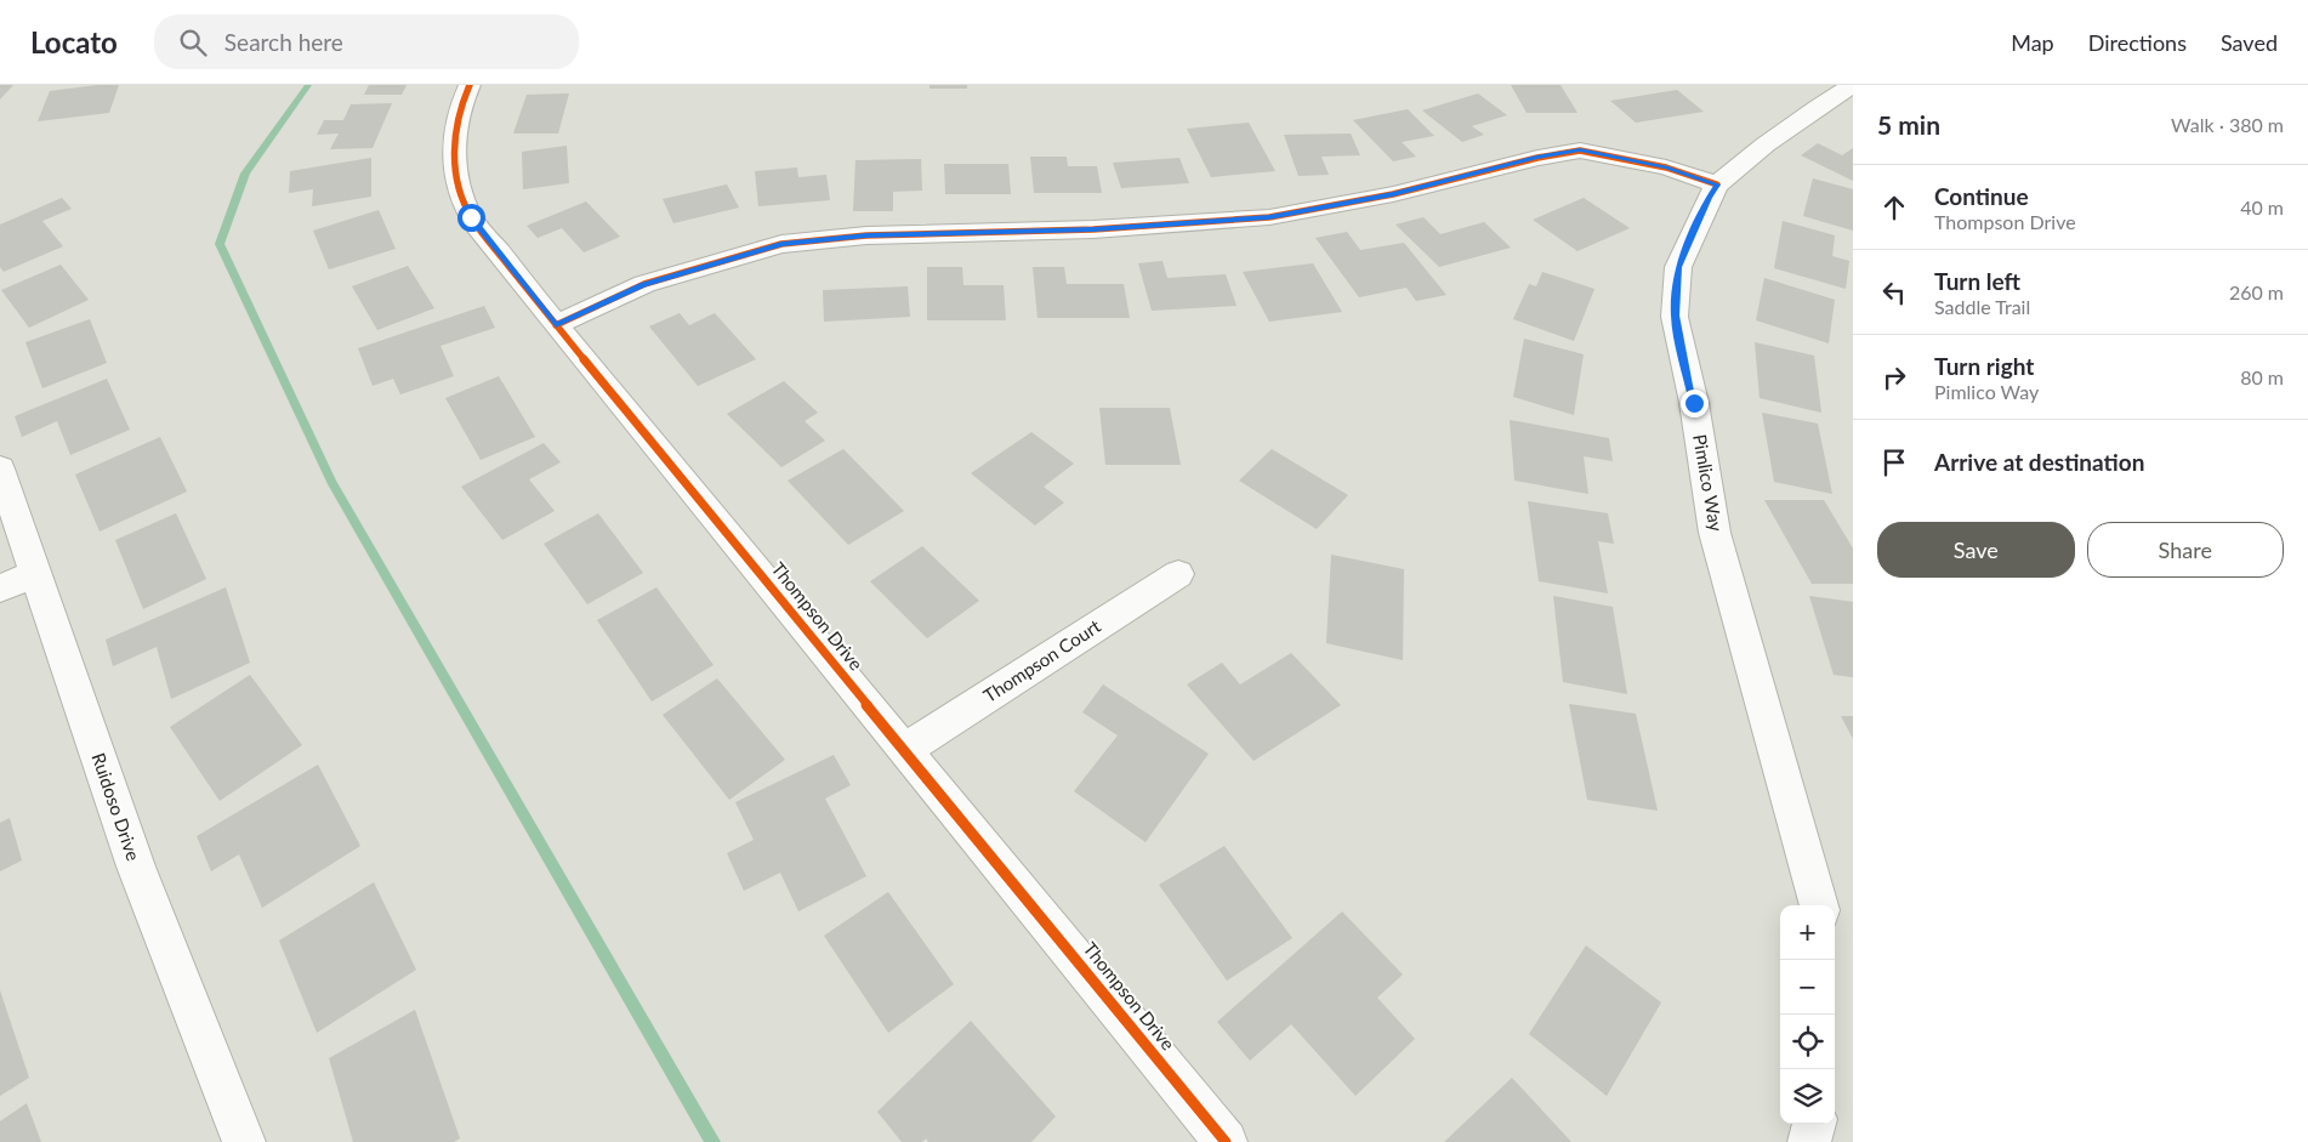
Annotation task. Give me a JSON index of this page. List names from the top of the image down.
{
  "streets": {
    "street": [
      "Pimlico Way",
      "Thompson Drive",
      "Thompson Court",
      "Ruidoso Drive"
    ]
  },
  "crossings": [
    ["Thompson Drive", "Thompson Court"]
  ],
  "page": {
    "header": "Locato",
    "search": "Search here",
    "nav": ["Map", "Directions", "Saved"],
    "heading": ["5 min", "Walk · 380 m"],
    "list": [
      ["Continue", "Thompson Drive", "40 m"],
      ["Turn left", "Saddle Trail", "260 m"],
      ["Turn right", "Pimlico Way", "80 m"],
      "Arrive at destination"
    ],
    "buttons": ["Save", "Share"],
    "map_buttons": ["+", "−"]
  }
}
